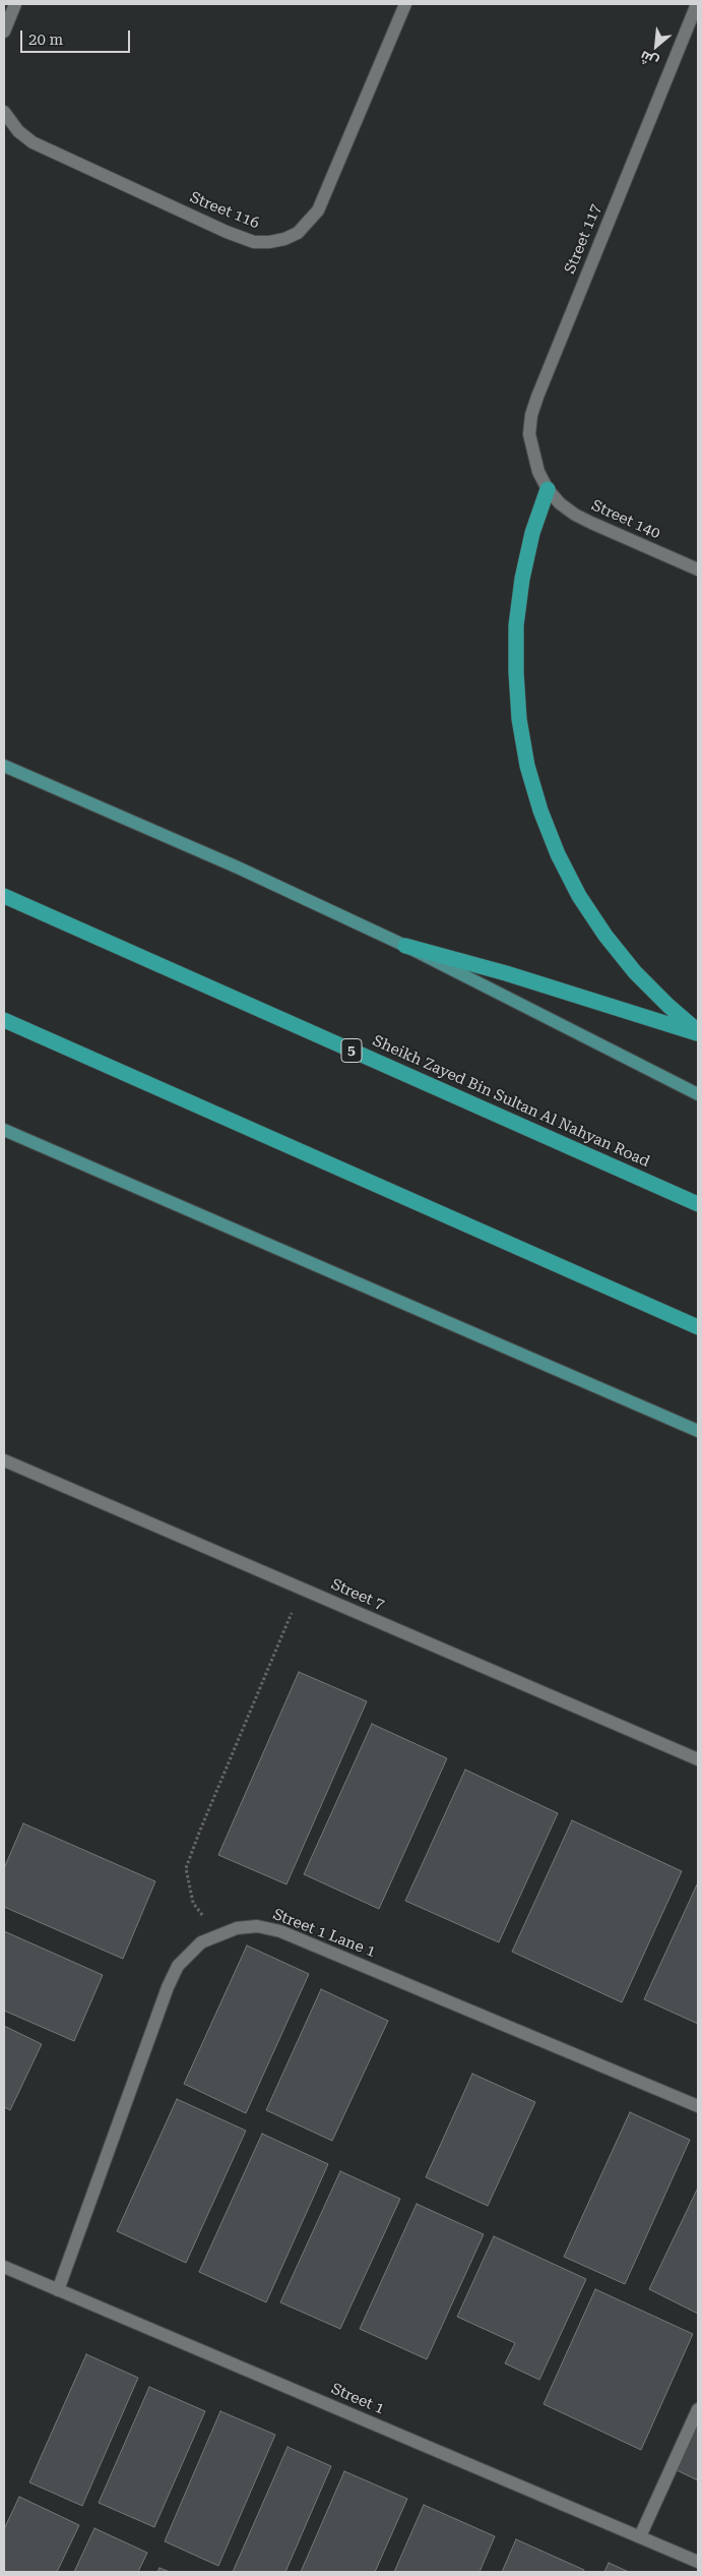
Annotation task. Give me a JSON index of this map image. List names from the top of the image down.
{
  "streets": {
    "highway": ["5", "Sheikh Zayed Bin Sultan Al Nahyan Road"],
    "street": [
      "Street 116",
      "Street 117",
      "Street 140",
      "Street 7",
      "Street 1 Lane 1",
      "Street 1"
    ]
  },
  "crossings": [
    ["Street 117", "Street 140"],
    ["Street 1 Lane 1", "Street 1"]
  ],
  "scale_bar": "20 m",
  "north": "bottom left"
}
